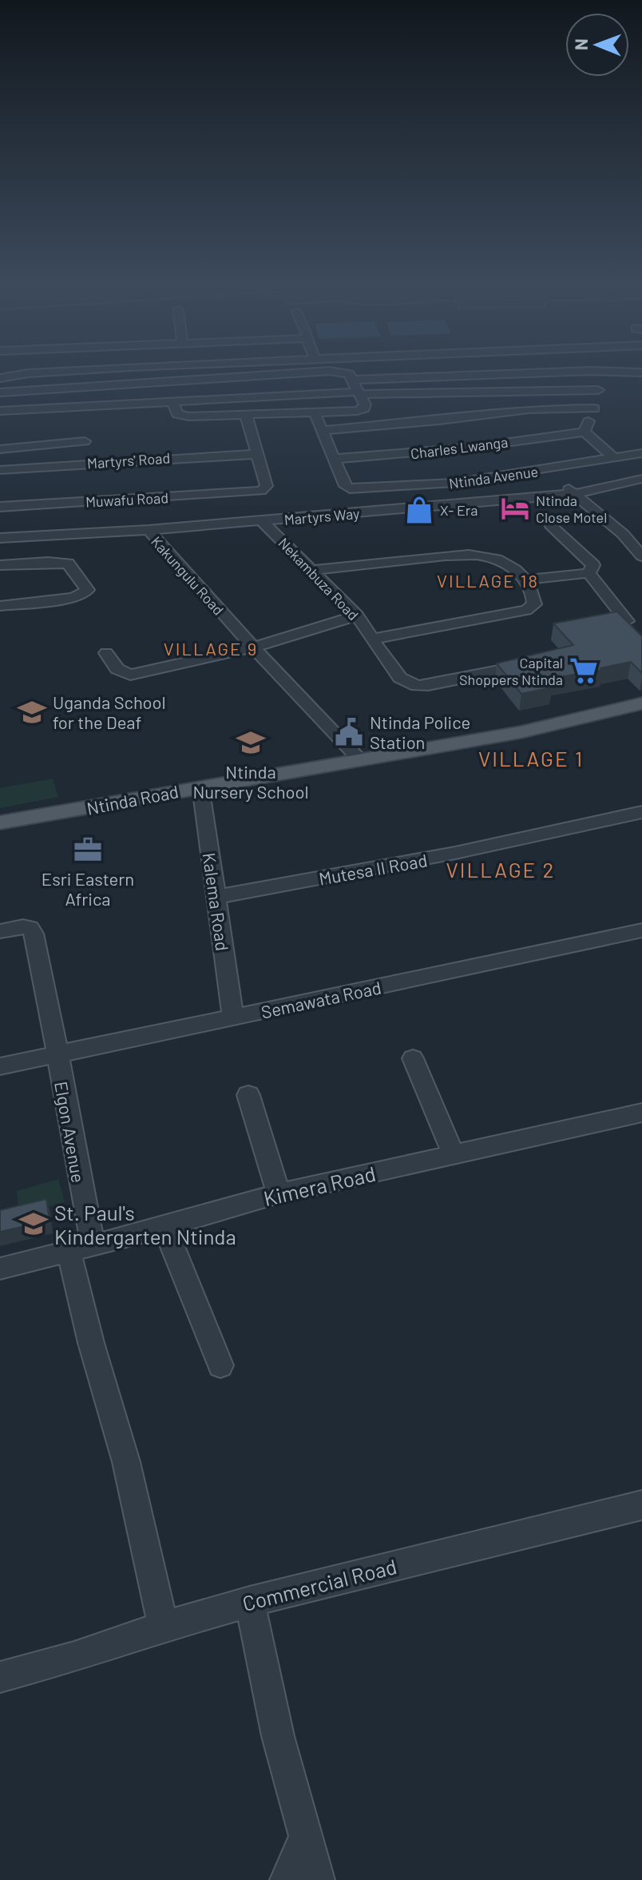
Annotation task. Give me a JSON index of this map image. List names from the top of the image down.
{
  "streets": {
    "main road": ["Ntinda Road"],
    "street": [
      "Charles Lwanga",
      "Martyrs' Road",
      "Ntinda Avenue",
      "Muwafu Road",
      "Martyrs Way",
      "Kakungulu Road",
      "Nekambuza Road",
      "Mutesa II Road",
      "Kalema Road",
      "Semawata Road",
      "Elgon Avenue",
      "Kimera Road",
      "Commercial Road"
    ]
  },
  "crossings": [
    ["Charles Lwanga", "Ntinda Avenue"],
    ["Martyrs' Road", "Muwafu Road"],
    ["Martyrs Way", "Kakungulu Road"],
    ["Martyrs Way", "Nekambuza Road"],
    ["Kakungulu Road", "Ntinda Road"],
    ["Ntinda Road", "Kalema Road"],
    ["Mutesa II Road", "Kalema Road"],
    ["Kalema Road", "Semawata Road"],
    ["Semawata Road", "Elgon Avenue"],
    ["Elgon Avenue", "Kimera Road"],
    ["Elgon Avenue", "Commercial Road"]
  ],
  "districts": [
    "VILLAGE 18",
    "VILLAGE 9",
    "VILLAGE 1",
    "VILLAGE 2"
  ],
  "places": {
    "hotel": ["Ntinda Close Motel"],
    "shop": ["X- Era"],
    "supermarket": ["Capital Shoppers Ntinda"],
    "school or university": ["Uganda School for the Deaf", "Ntinda Nursery School", "St. Paul's Kindergarten Ntinda"],
    "public building": ["Ntinda Police Station"],
    "office": ["Esri Eastern Africa"]
  },
  "north": "left"
}
